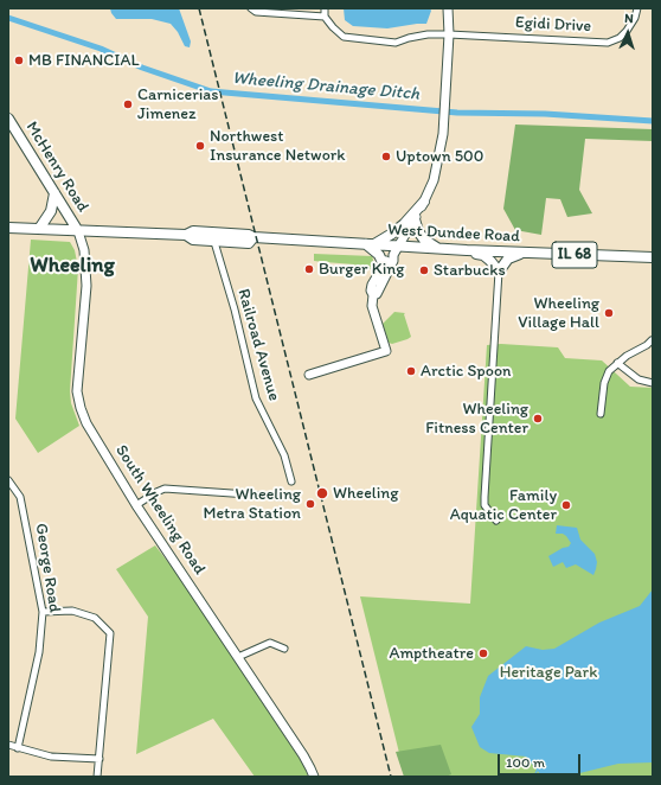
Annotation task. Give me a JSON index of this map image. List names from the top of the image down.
{
  "streets": {
    "main road": [
      "McHenry Road",
      "West Dundee Road",
      "IL 68",
      "South Wheeling Road"
    ],
    "street": ["Egidi Drive", "Railroad Avenue", "George Road"]
  },
  "crossings": [
    ["McHenry Road", "West Dundee Road"],
    ["McHenry Road", "South Wheeling Road"],
    ["West Dundee Road", "Railroad Avenue"],
    ["West Dundee Road", "South Wheeling Road"]
  ],
  "districts": ["Wheeling"],
  "water": ["Wheeling Drainage Ditch"],
  "parks": ["Heritage Park"],
  "places": [
    "MB FINANCIAL",
    "Carnicerias Jimenez",
    "Northwest Insurance Network",
    "Uptown 500",
    "Burger King",
    "Starbucks",
    "Wheeling Village Hall",
    "Arctic Spoon",
    "Wheeling Fitness Center",
    "Wheeling",
    "Wheeling Metra Station",
    "Family Aquatic Center",
    "Amptheatre"
  ],
  "scale_bar": "100 m",
  "north": "top"
}
